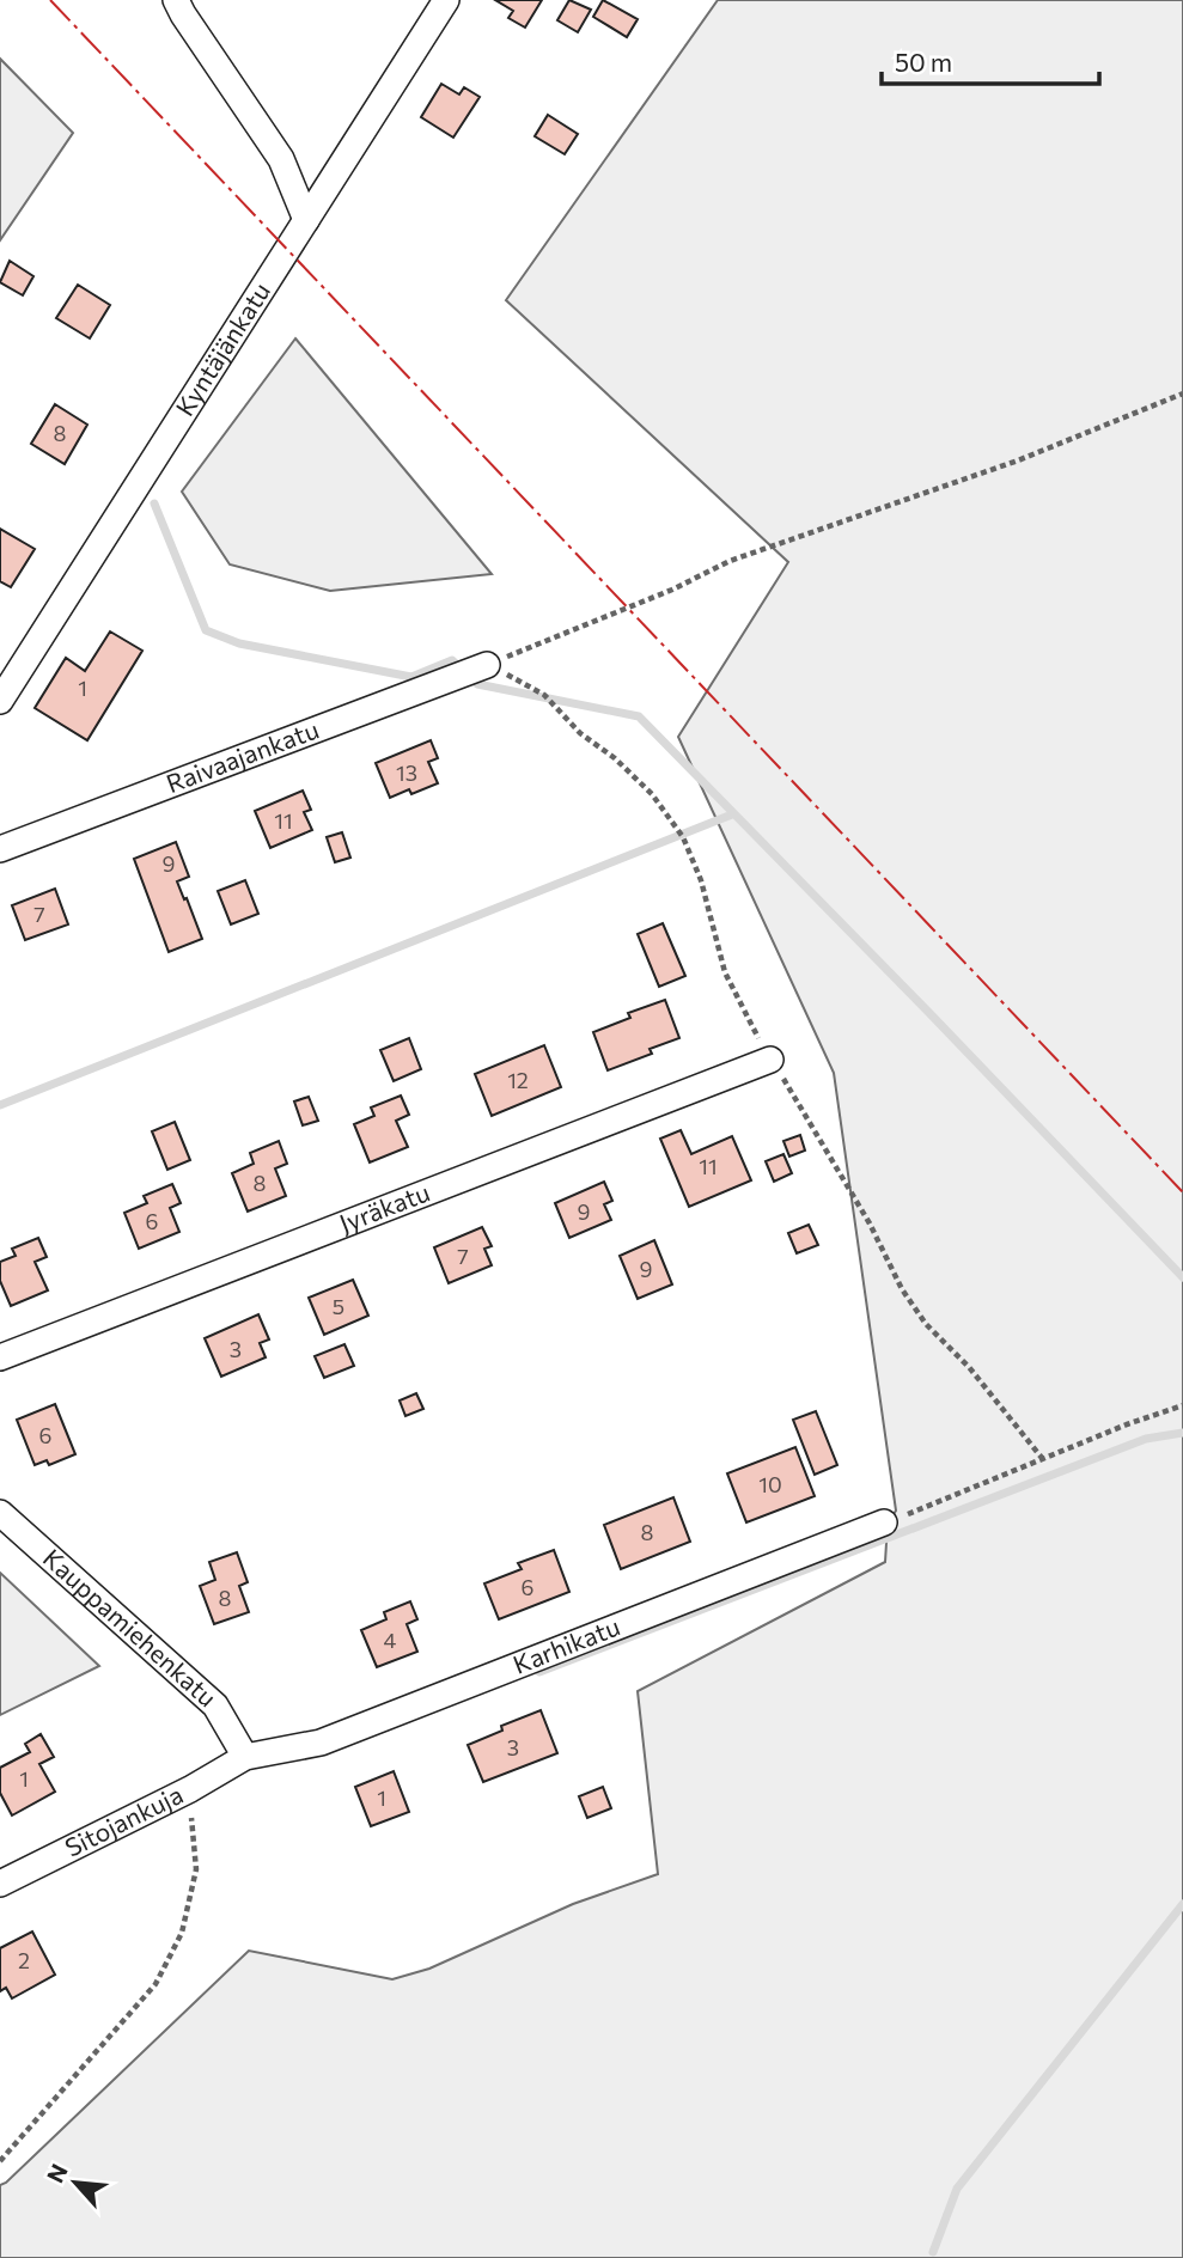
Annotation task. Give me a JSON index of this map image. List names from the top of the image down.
{
  "streets": {
    "street": [
      "Kyntäjänkatu",
      "Raivaajankatu",
      "Jyräkatu",
      "Kauppamiehenkatu",
      "Karhikatu",
      "Sitojankuja"
    ]
  },
  "crossings": [
    ["Kauppamiehenkatu", "Karhikatu"],
    ["Kauppamiehenkatu", "Sitojankuja"],
    ["Karhikatu", "Sitojankuja"]
  ],
  "house_numbers": [
    "8",
    "1",
    "13",
    "11",
    "9",
    "7",
    "12",
    "11",
    "8",
    "9",
    "6",
    "7",
    "9",
    "5",
    "3",
    "6",
    "10",
    "8",
    "6",
    "8",
    "4",
    "3",
    "1",
    "1",
    "2"
  ],
  "scale_bar": "50 m",
  "north": "top left"
}
